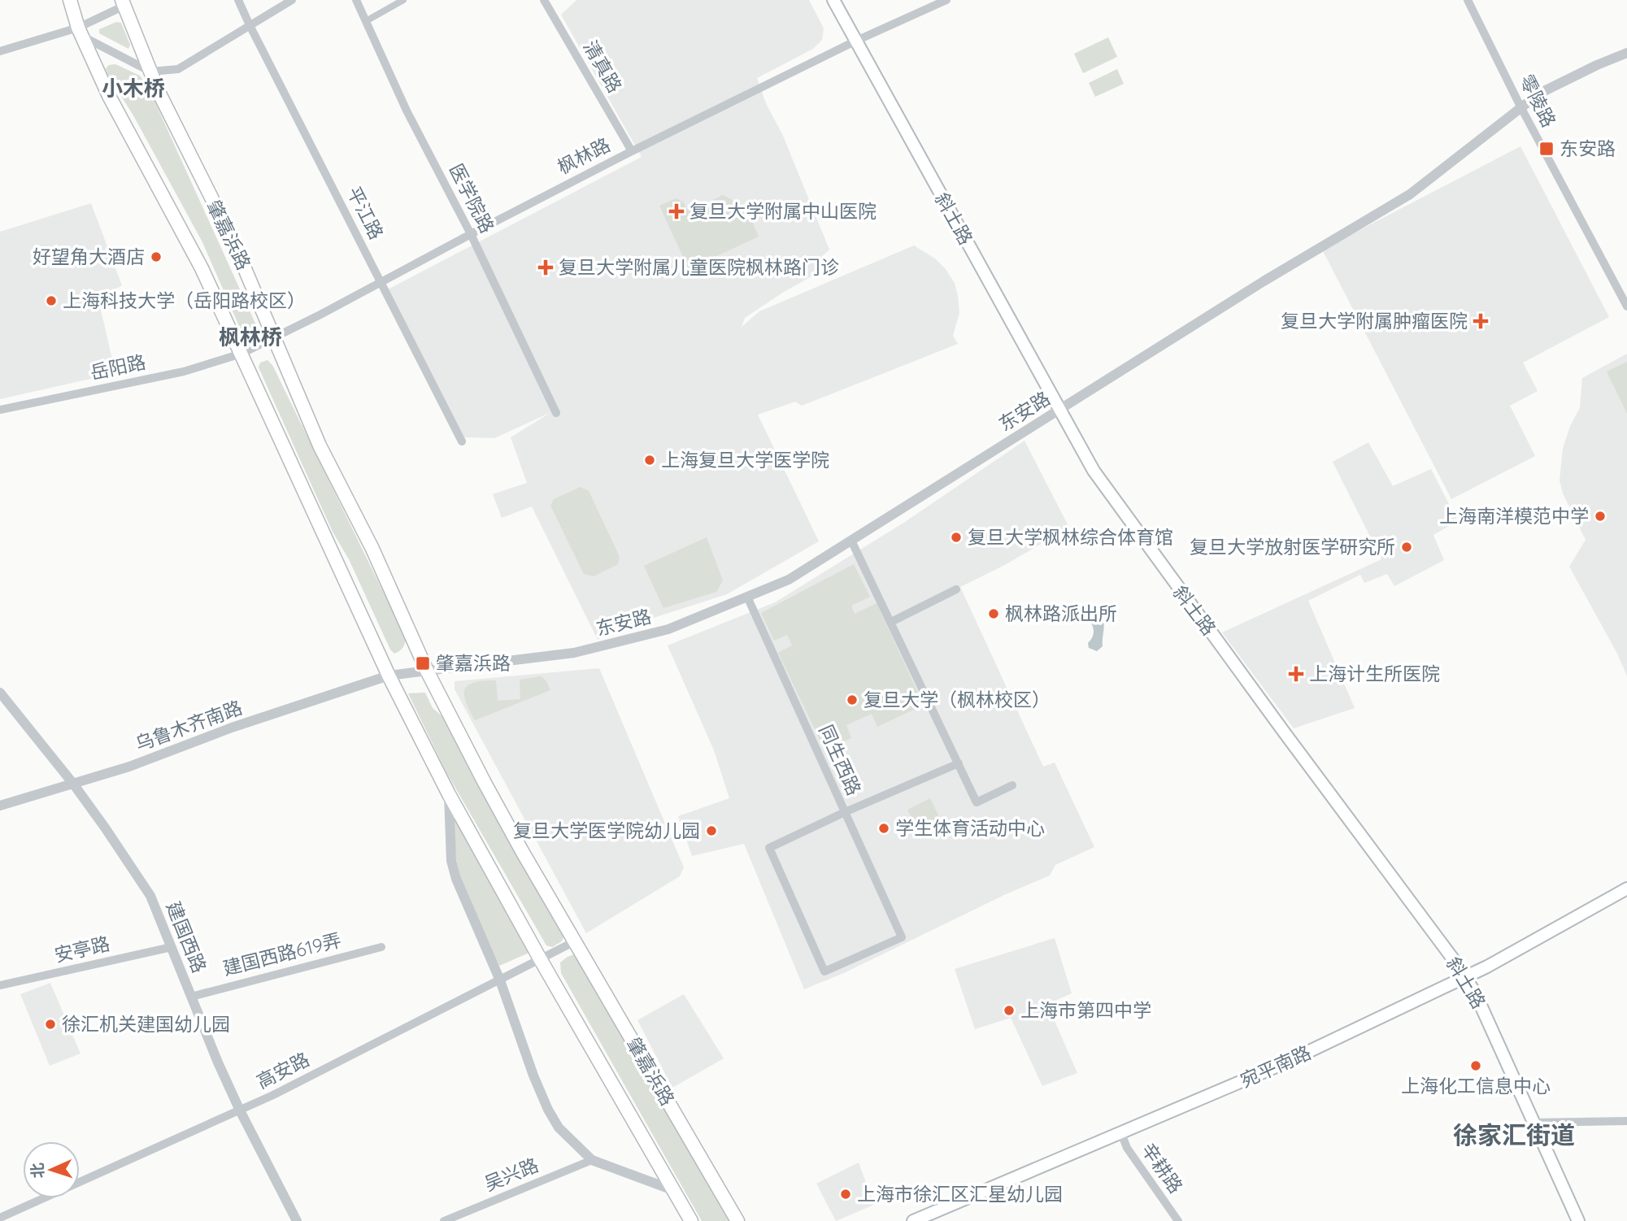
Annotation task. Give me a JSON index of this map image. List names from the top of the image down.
{
  "streets": {
    "main road": ["斜土路", "肇嘉浜路", "宛平南路"],
    "street": [
      "清真路",
      "零陵路",
      "枫林路",
      "医学院路",
      "平江路",
      "岳阳路",
      "东安路",
      "乌鲁木齐南路",
      "同生西路",
      "建国西路",
      "安亭路",
      "建国西路619弄",
      "高安路",
      "辛耕路",
      "吴兴路"
    ]
  },
  "crossings": [
    ["清真路", "枫林路"],
    ["零陵路", "东安路"],
    ["枫林路", "医学院路"],
    ["枫林路", "平江路"],
    ["枫林路", "斜土路"],
    ["枫林路", "肇嘉浜路"],
    ["枫林路", "岳阳路"],
    ["斜土路", "东安路"],
    ["斜土路", "宛平南路"],
    ["肇嘉浜路", "岳阳路"],
    ["肇嘉浜路", "东安路"],
    ["肇嘉浜路", "乌鲁木齐南路"],
    ["肇嘉浜路", "高安路"],
    ["肇嘉浜路", "吴兴路"],
    ["东安路", "乌鲁木齐南路"],
    ["东安路", "同生西路"],
    ["乌鲁木齐南路", "建国西路"],
    ["建国西路", "安亭路"],
    ["建国西路", "建国西路619弄"],
    ["建国西路", "高安路"],
    ["宛平南路", "辛耕路"]
  ],
  "districts": ["小木桥", "枫林桥", "徐家汇街道"],
  "places": {
    "transit": ["东安路", "肇嘉浜路"],
    "health": [
      "复旦大学附属中山医院",
      "复旦大学附属儿童医院枫林路门诊",
      "复旦大学附属肿瘤医院",
      "上海计生所医院"
    ],
    "other": [
      "好望角大酒店",
      "上海科技大学（岳阳路校区）",
      "上海复旦大学医学院",
      "上海南洋模范中学",
      "复旦大学枫林综合体育馆",
      "复旦大学放射医学研究所",
      "枫林路派出所",
      "复旦大学（枫林校区）",
      "学生体育活动中心",
      "复旦大学医学院幼儿园",
      "上海市第四中学",
      "徐汇机关建国幼儿园",
      "上海化工信息中心",
      "上海市徐汇区汇星幼儿园"
    ]
  },
  "north": "left"
}
